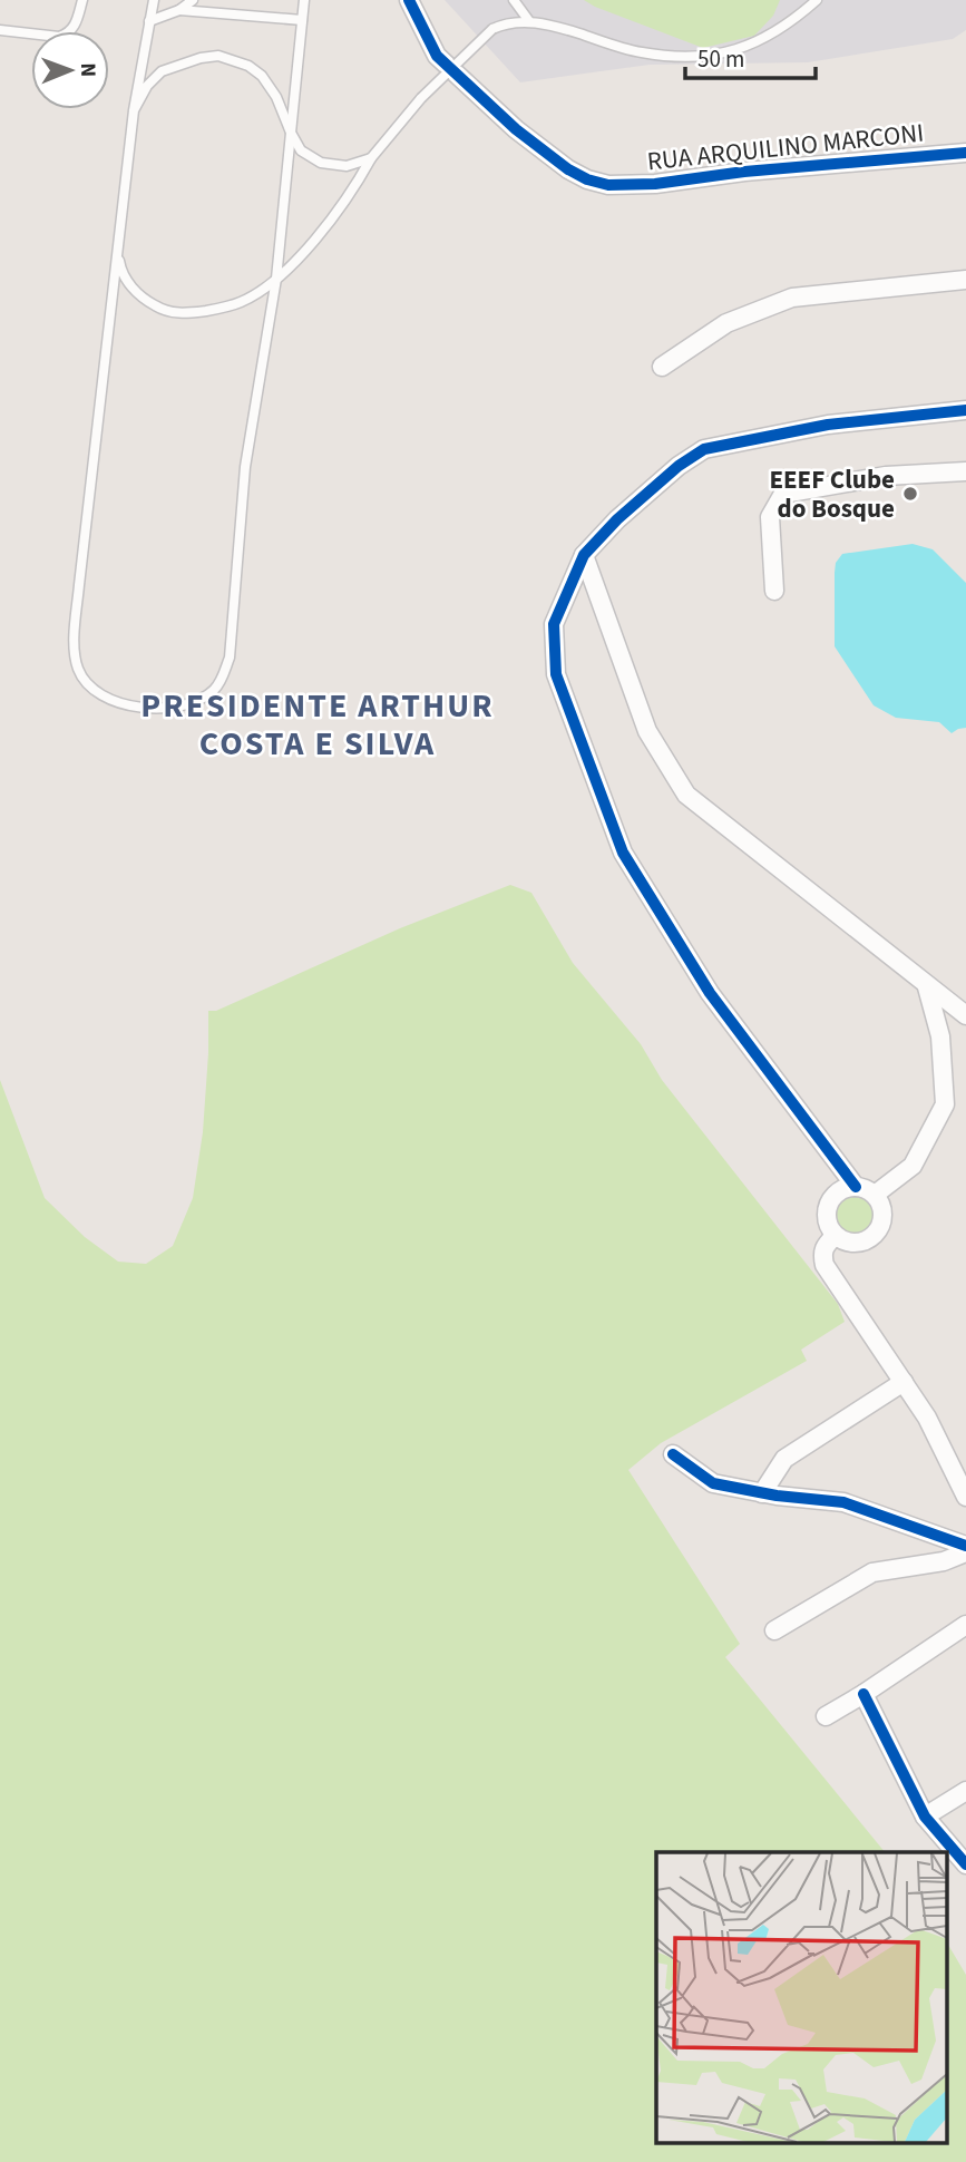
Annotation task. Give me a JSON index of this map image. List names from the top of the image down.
{
  "streets": {
    "street": ["RUA ARQUILINO MARCONI"]
  },
  "districts": ["PRESIDENTE ARTHUR COSTA E SILVA"],
  "places": ["EEEF Clube do Bosque"],
  "scale_bar": "50 m",
  "north": "right"
}
